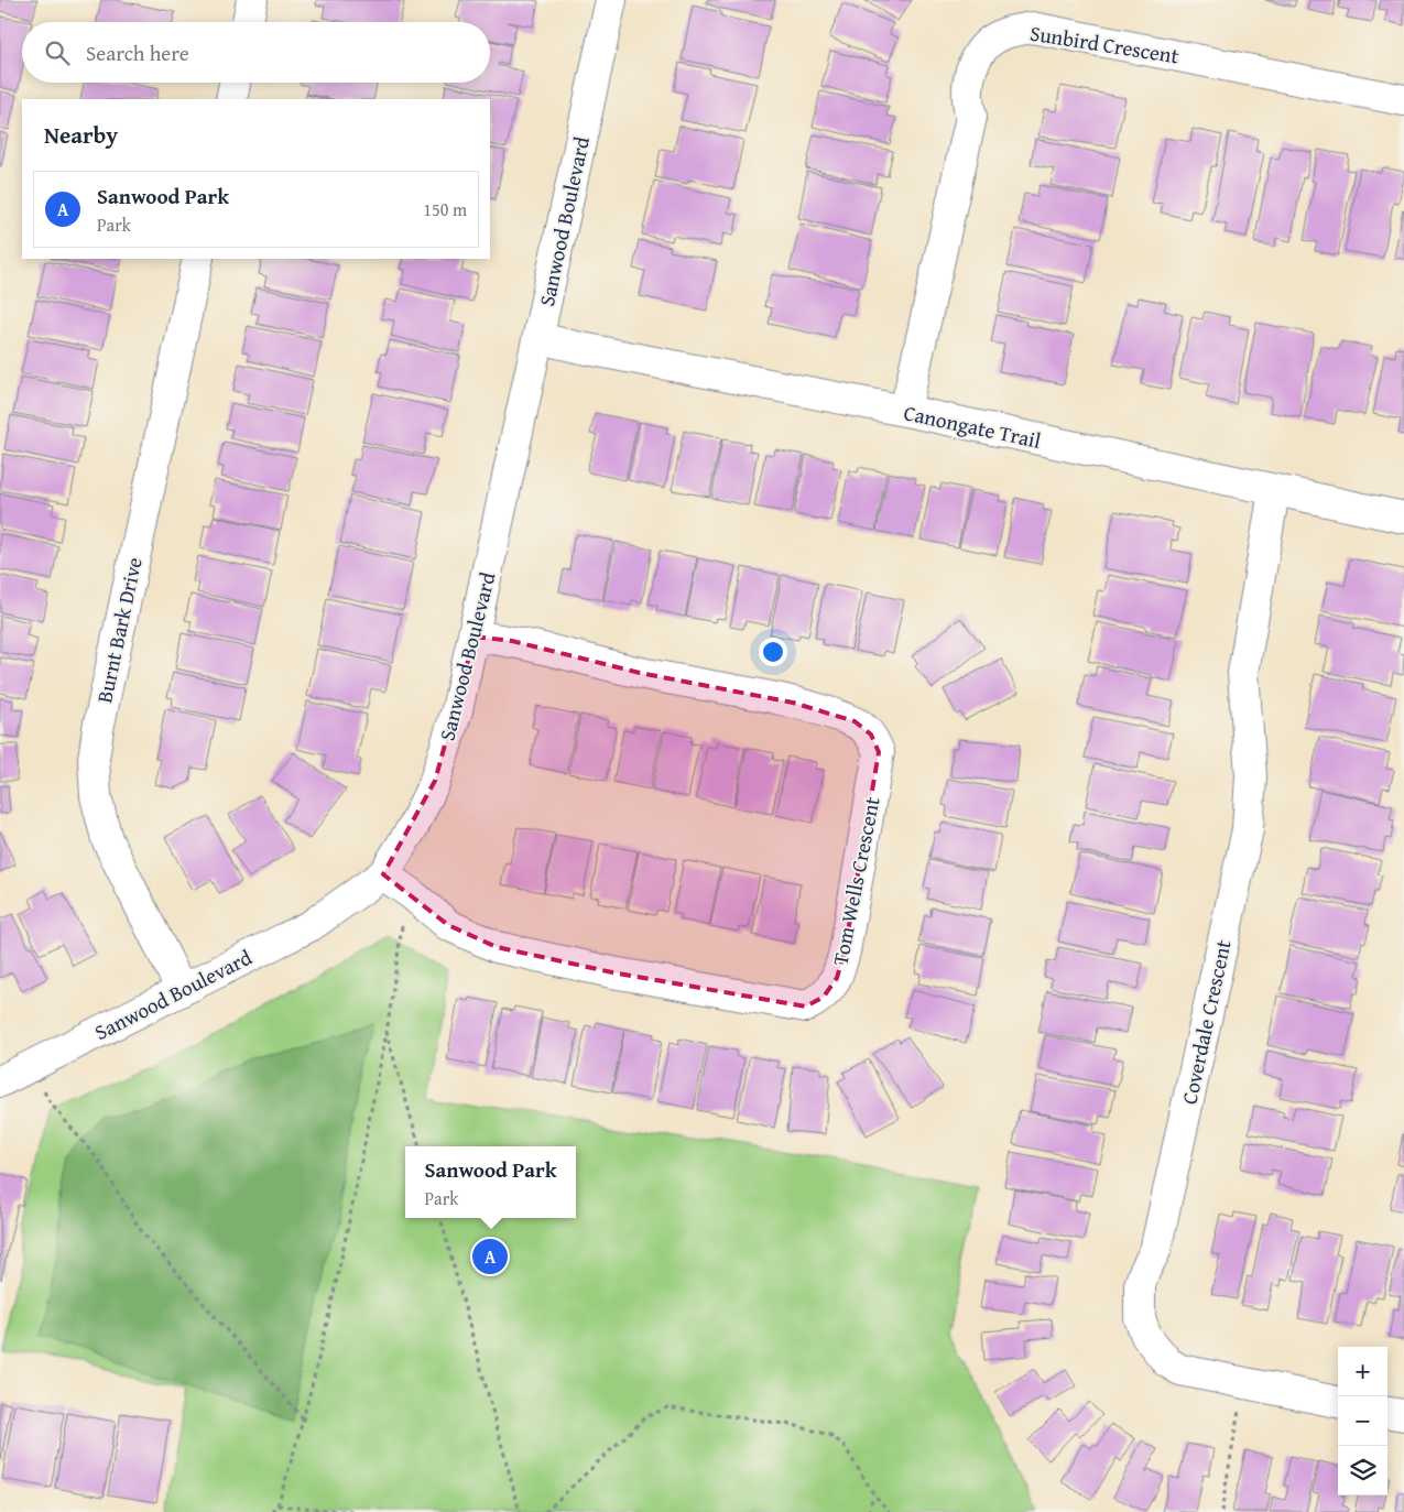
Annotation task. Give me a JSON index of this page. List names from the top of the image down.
{
  "streets": {
    "street": [
      "Sunbird Crescent",
      "Sanwood Boulevard",
      "Canongate Trail",
      "Burnt Bark Drive",
      "Tom Wells Crescent",
      "Coverdale Crescent"
    ]
  },
  "crossings": [
    ["Sunbird Crescent", "Canongate Trail"],
    ["Sanwood Boulevard", "Canongate Trail"],
    ["Sanwood Boulevard", "Burnt Bark Drive"],
    ["Sanwood Boulevard", "Tom Wells Crescent"],
    ["Canongate Trail", "Coverdale Crescent"]
  ],
  "page": {
    "search": "Search here",
    "heading": "Nearby",
    "list": [
      {
        "mark": "A",
        "name": "Sanwood Park",
        "note": "Park",
        "value": "150 m"
      }
    ],
    "popup": ["Sanwood Park", "Park"],
    "pins": "A",
    "map_buttons": ["+", "−"]
  }
}
